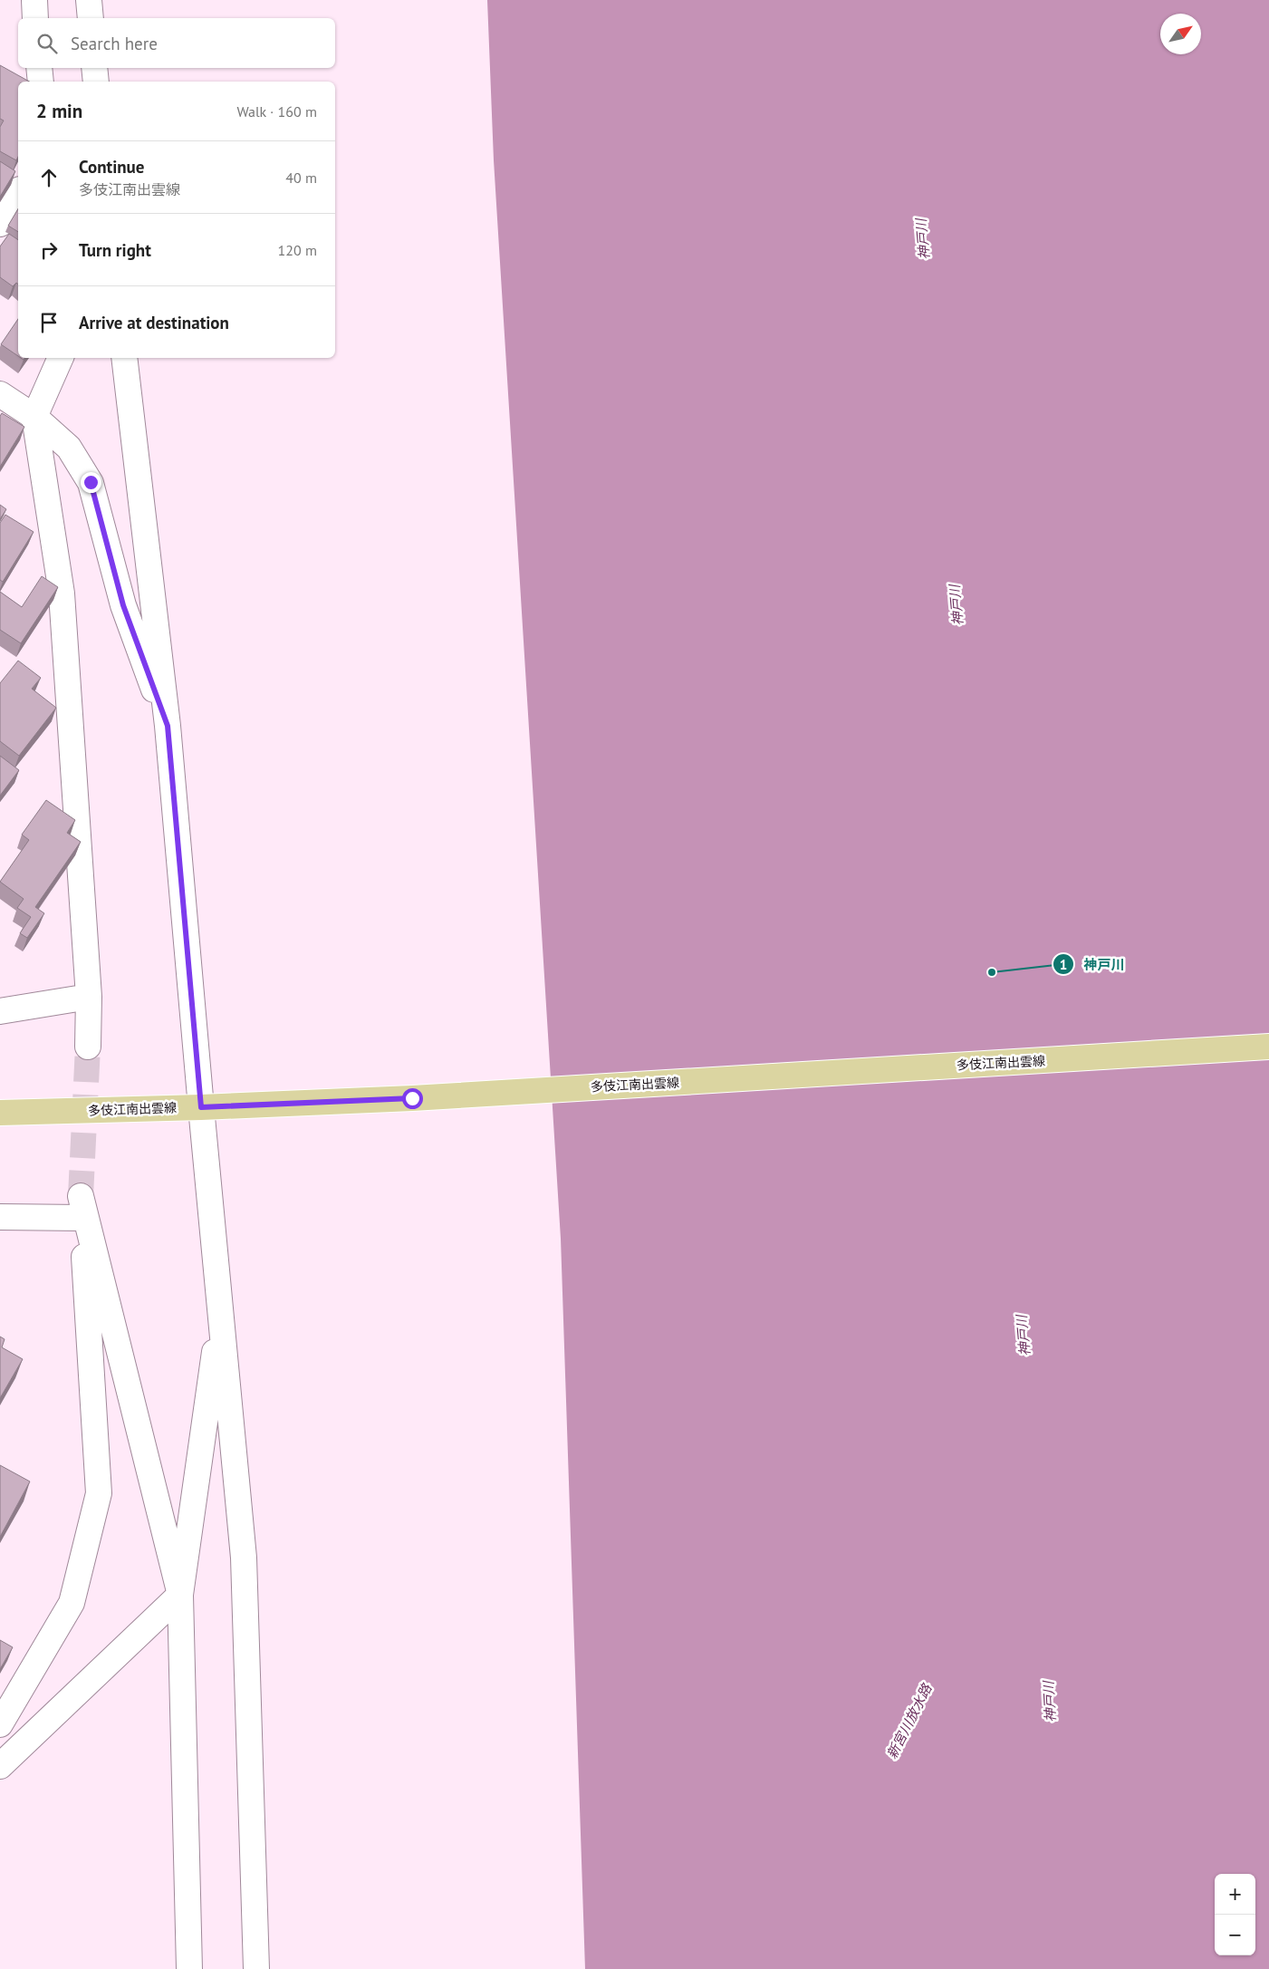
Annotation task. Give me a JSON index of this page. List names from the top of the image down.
{
  "streets": {
    "main road": ["多伎江南出雲線"]
  },
  "water": ["神戸川", "新宮川放水路"],
  "places": ["神戸川"],
  "north": "top right",
  "page": {
    "search": "Search here",
    "heading": ["2 min", "Walk · 160 m"],
    "list": [
      ["Continue", "多伎江南出雲線", "40 m"],
      ["Turn right", "120 m"],
      "Arrive at destination"
    ],
    "map_buttons": ["+", "−"]
  }
}
